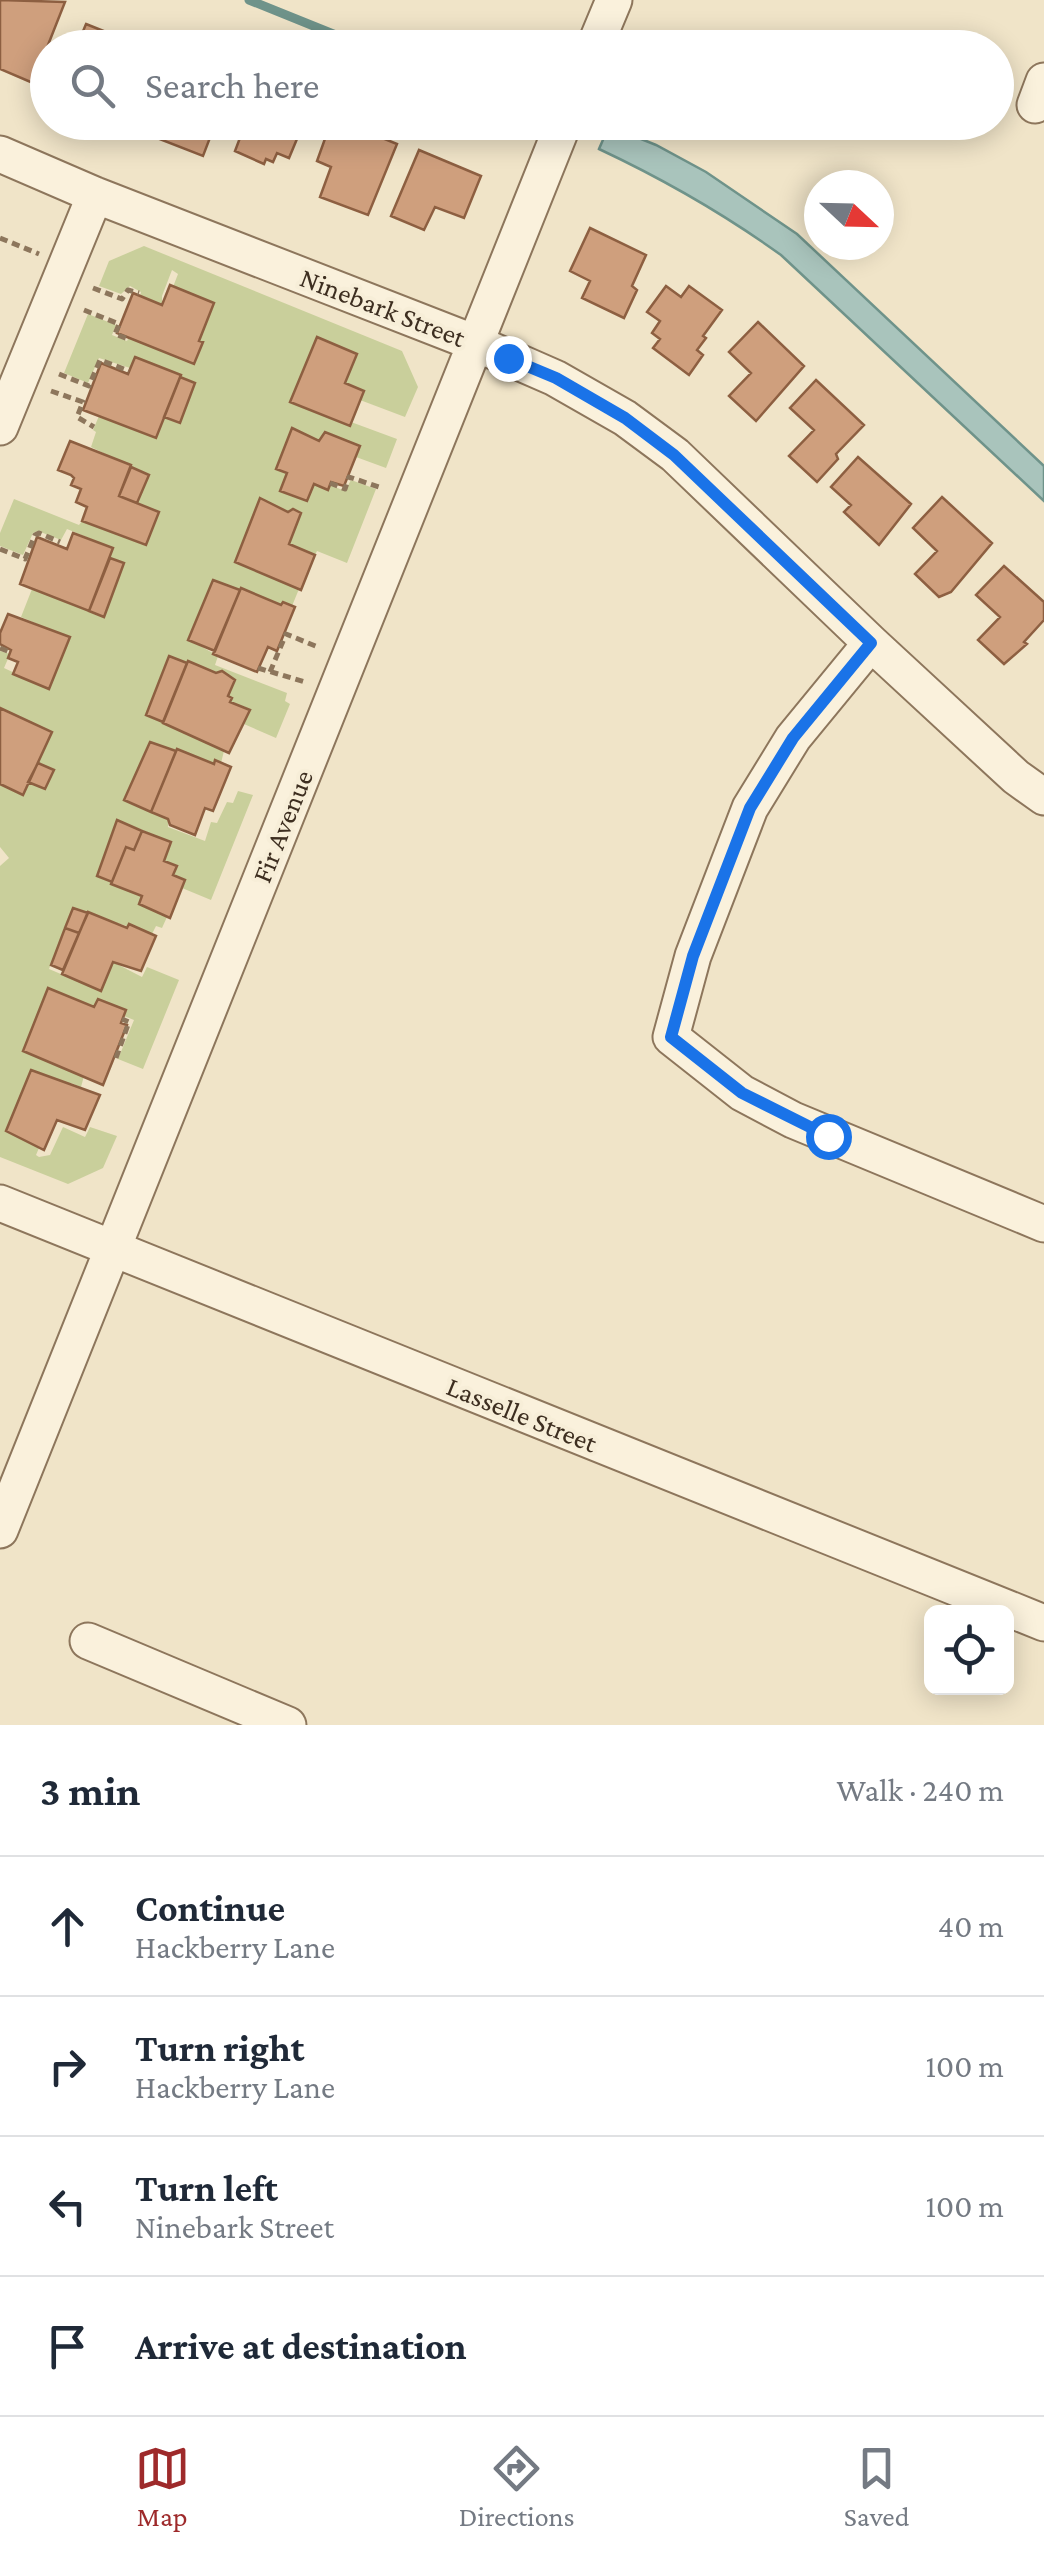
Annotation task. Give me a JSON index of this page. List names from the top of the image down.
{
  "streets": {
    "street": ["Ninebark Street", "Fir Avenue", "Lasselle Street"]
  },
  "crossings": [
    ["Ninebark Street", "Fir Avenue"],
    ["Fir Avenue", "Lasselle Street"]
  ],
  "north": "right",
  "page": {
    "search": "Search here",
    "heading": ["3 min", "Walk · 240 m"],
    "list": [
      ["Continue", "Hackberry Lane", "40 m"],
      ["Turn right", "Hackberry Lane", "100 m"],
      ["Turn left", "Ninebark Street", "100 m"],
      "Arrive at destination"
    ],
    "nav": ["Map", "Directions", "Saved"]
  }
}
